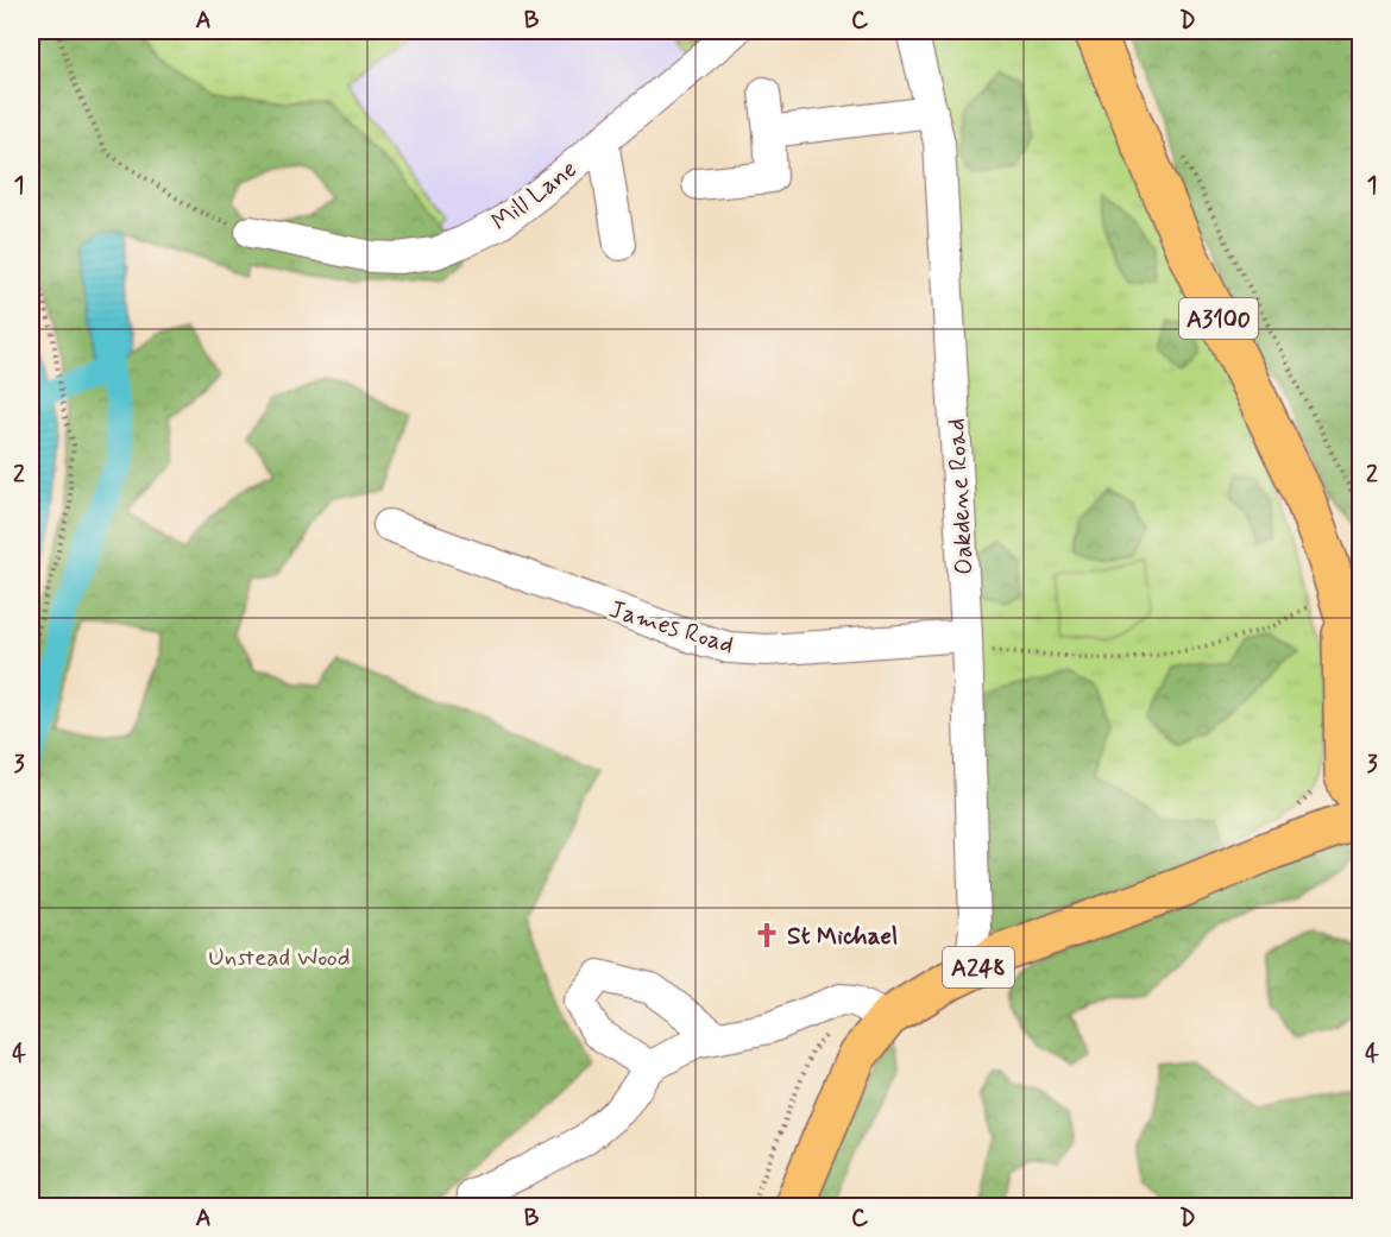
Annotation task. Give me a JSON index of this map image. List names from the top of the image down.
{
  "streets": {
    "main road": ["A3100", "A248"],
    "street": ["Mill Lane", "Oakdene Road", "James Road"]
  },
  "crossings": [
    ["A3100", "A248"],
    ["Oakdene Road", "James Road"],
    ["Oakdene Road", "A248"]
  ],
  "parks": ["Unstead Wood"],
  "places": {
    "church": ["St Michael"]
  },
  "grid": {
    "columns": [
      "A",
      "B",
      "C",
      "D"
    ],
    "rows": [
      "1",
      "2",
      "3",
      "4"
    ]
  }
}
